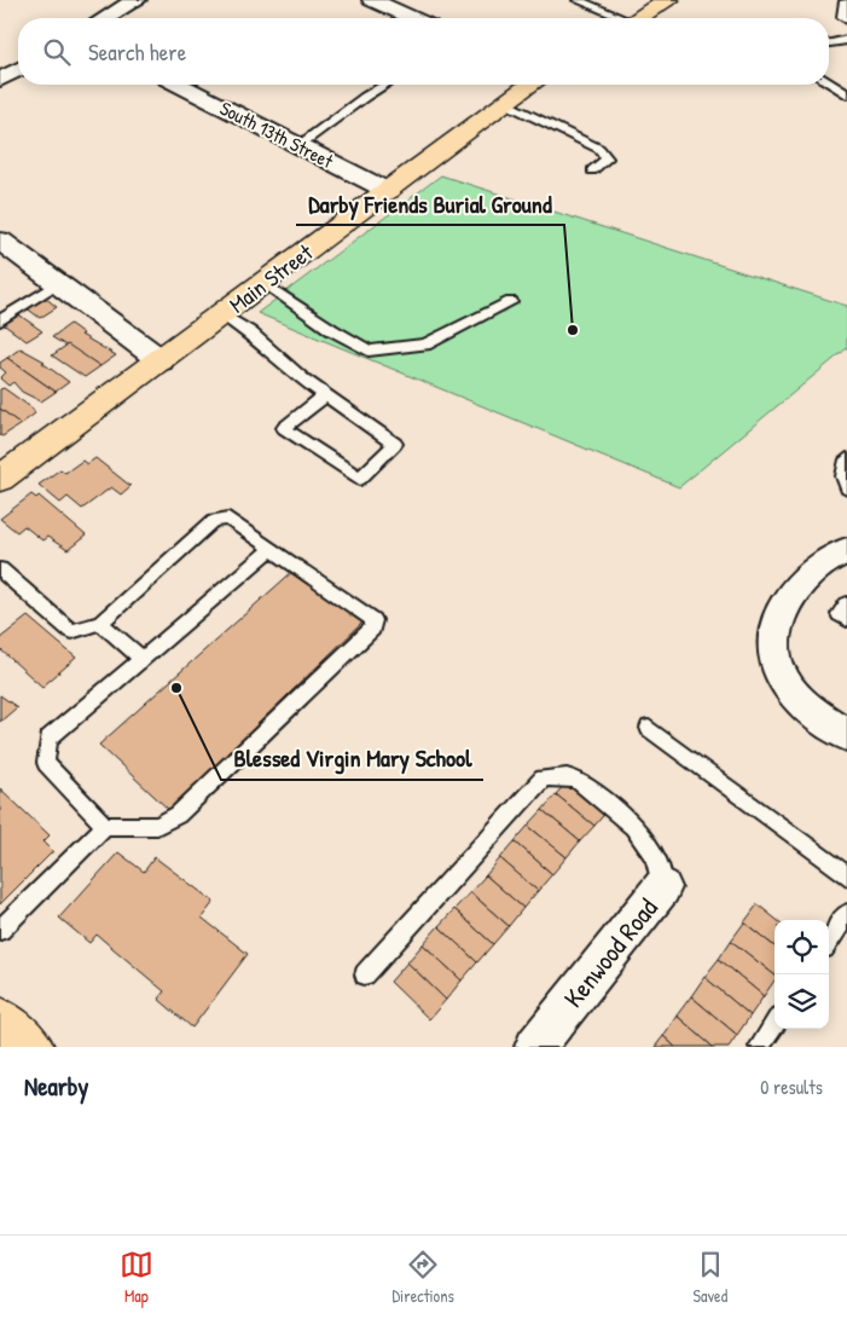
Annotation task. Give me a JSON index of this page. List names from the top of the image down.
{
  "streets": {
    "main road": ["Main Street"],
    "street": ["South 13th Street", "Kenwood Road"]
  },
  "crossings": [
    ["South 13th Street", "Main Street"]
  ],
  "places": ["Darby Friends Burial Ground", "Blessed Virgin Mary School"],
  "page": {
    "search": "Search here",
    "heading": ["Nearby", "0 results"],
    "nav": ["Map", "Directions", "Saved"]
  }
}
